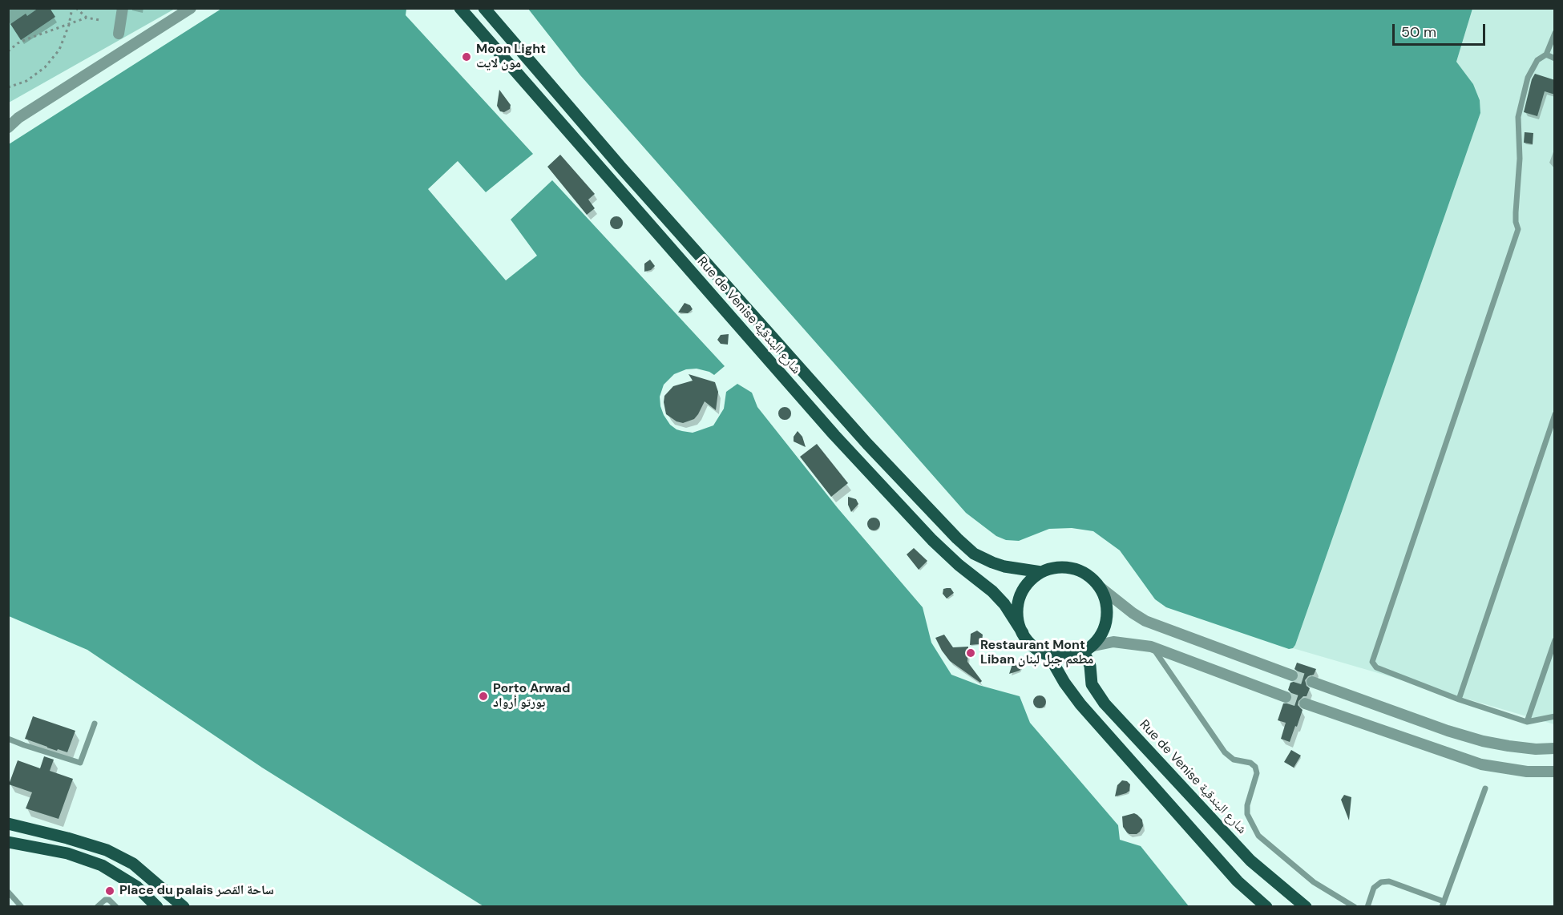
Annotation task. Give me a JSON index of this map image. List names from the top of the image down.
{
  "streets": {
    "main road": ["Rue de Venise شارع البندقية"]
  },
  "places": [
    "Moon Light مون لايت",
    "Restaurant Mont Liban مطعم جبل لبنان",
    "Porto Arwad بورتو أرواد",
    "Place du palais ساحة القصر"
  ],
  "scale_bar": "50 m"
}
